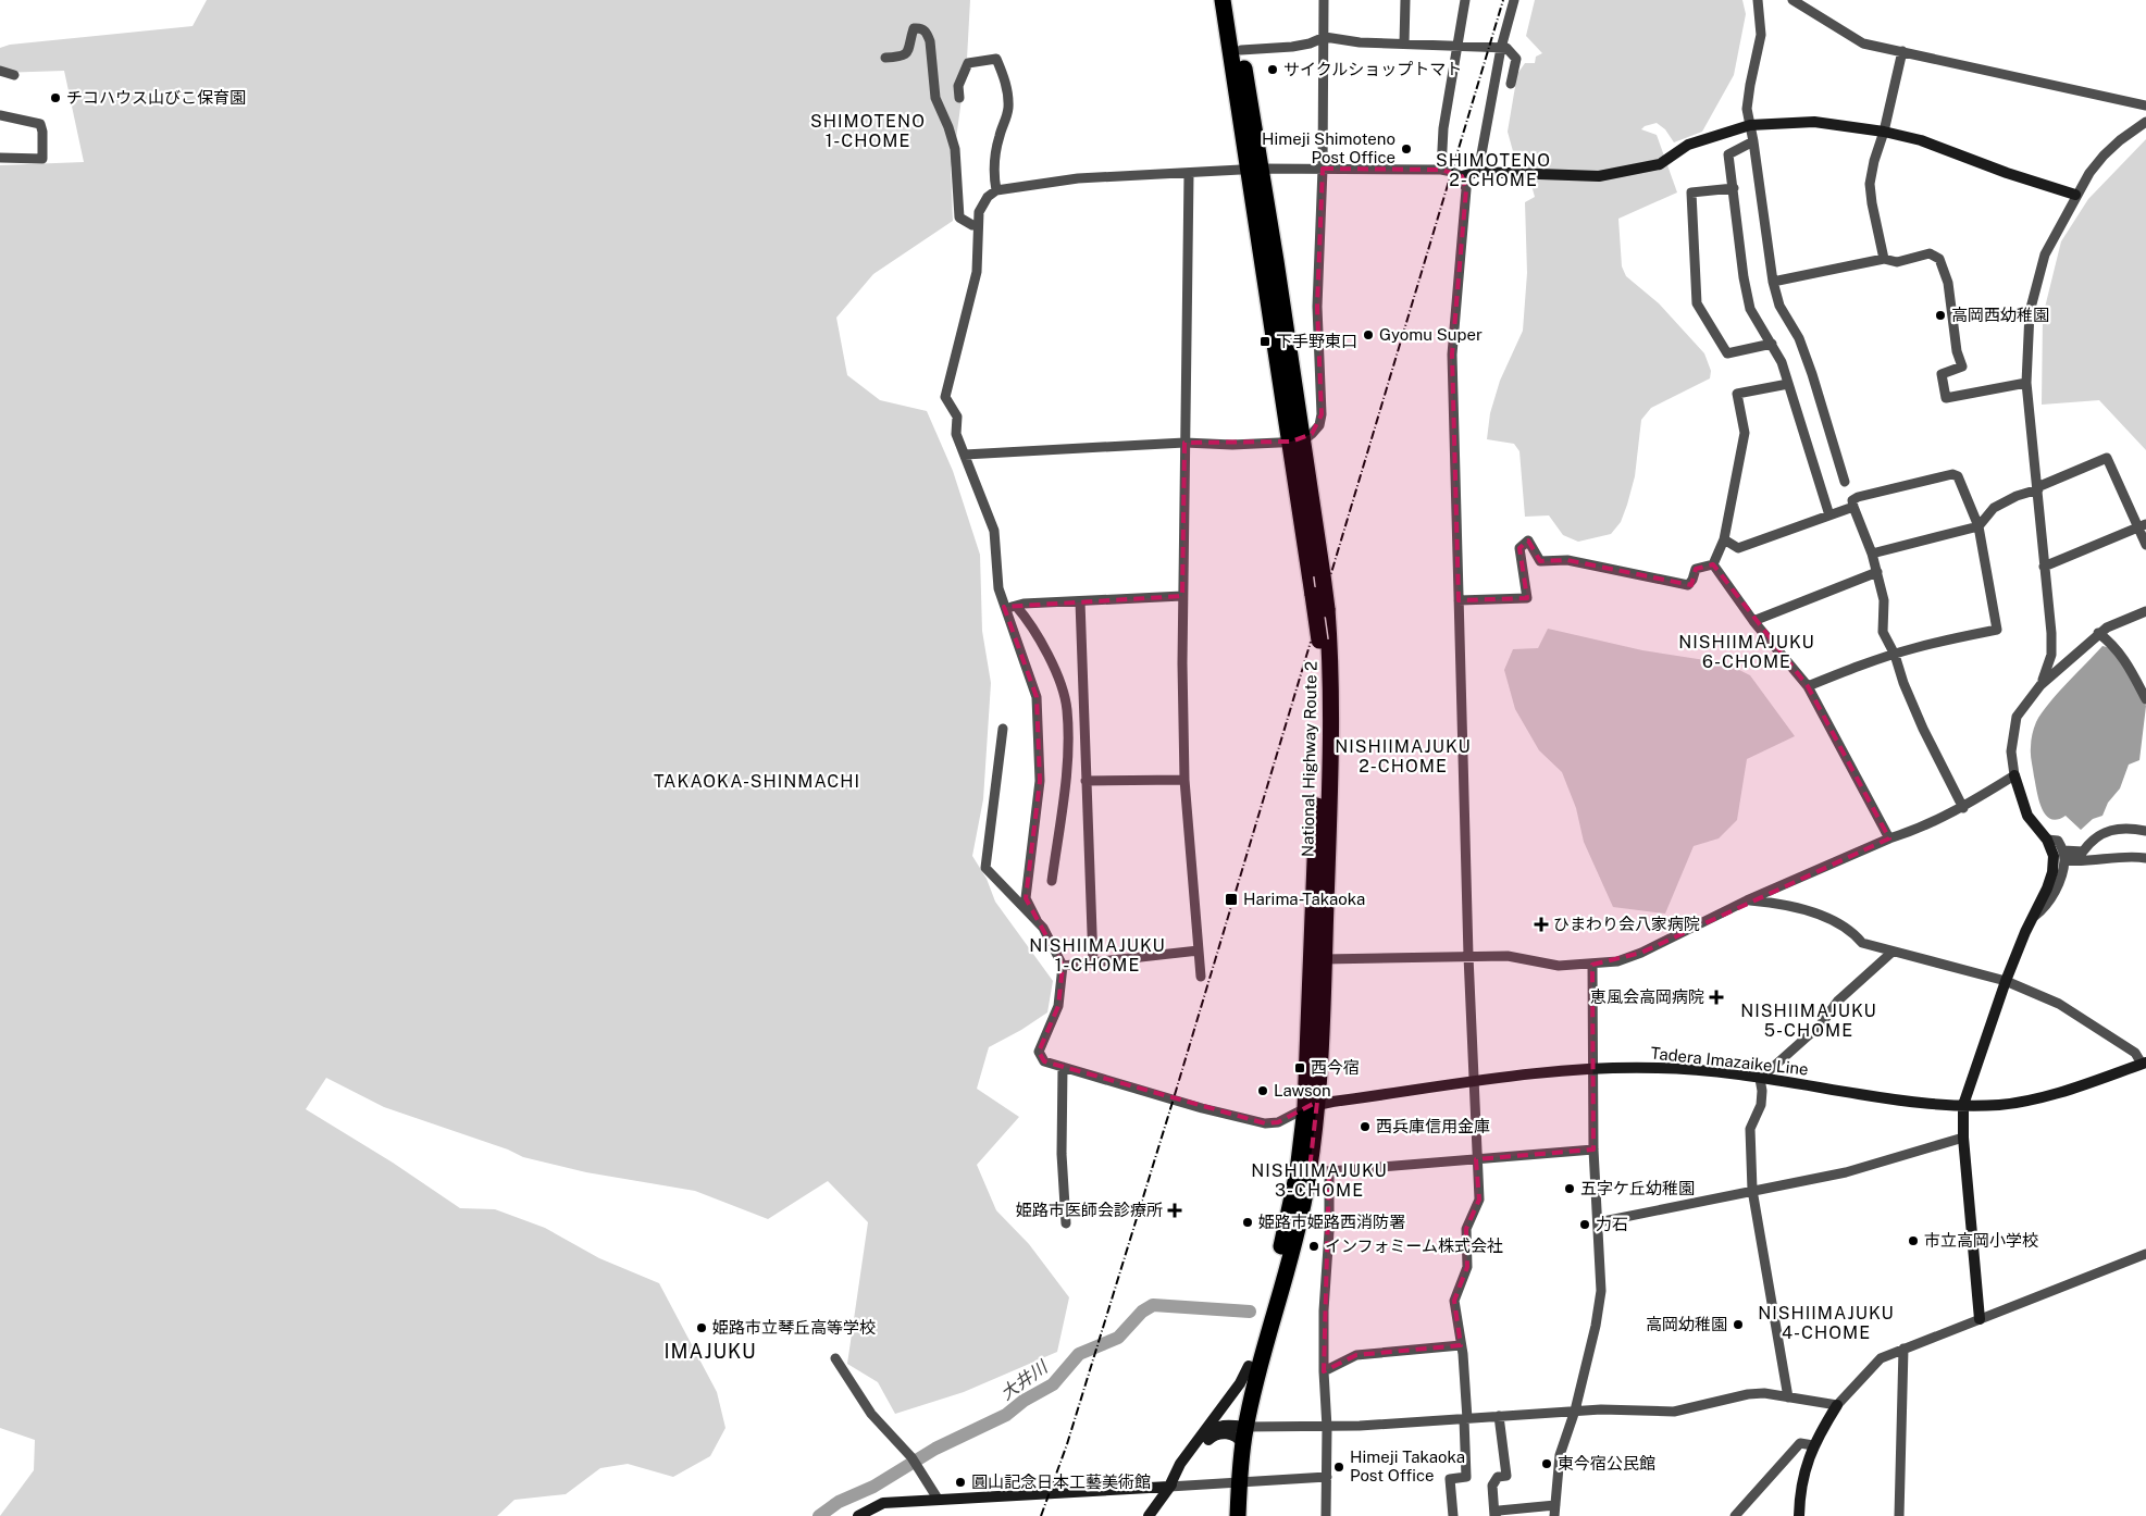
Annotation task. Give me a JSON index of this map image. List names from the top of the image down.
{
  "streets": {
    "highway": ["National Highway Route 2"],
    "street": ["Tadera Imazaike Line"]
  },
  "crossings": [
    ["National Highway Route 2", "Tadera Imazaike Line"]
  ],
  "districts": [
    "SHIMOTENO 1-CHOME",
    "SHIMOTENO 2-CHOME",
    "NISHIIMAJUKU 6-CHOME",
    "NISHIIMAJUKU 2-CHOME",
    "TAKAOKA-SHINMACHI",
    "NISHIIMAJUKU 1-CHOME",
    "NISHIIMAJUKU 5-CHOME",
    "NISHIIMAJUKU 3-CHOME",
    "NISHIIMAJUKU 4-CHOME",
    "IMAJUKU"
  ],
  "water": ["大井川"],
  "places": {
    "other": [
      "サイクルショップトマト",
      "チコハウス山びこ保育園",
      "Himeji Shimoteno Post Office",
      "高岡西幼稚園",
      "Gyomu Super",
      "Lawson",
      "西兵庫信用金庫",
      "五字ケ丘幼稚園",
      "姫路市姫路西消防署",
      "力石",
      "市立高岡小学校",
      "インフォミーム株式会社",
      "高岡幼稚園",
      "姫路市立琴丘高等学校",
      "東今宿公民館",
      "Himeji Takaoka Post Office",
      "圓山記念日本工藝美術館"
    ],
    "transit": ["下手野東口", "Harima-Takaoka", "西今宿"],
    "health": ["ひまわり会八家病院", "恵風会高岡病院", "姫路市医師会診療所"]
  }
}
